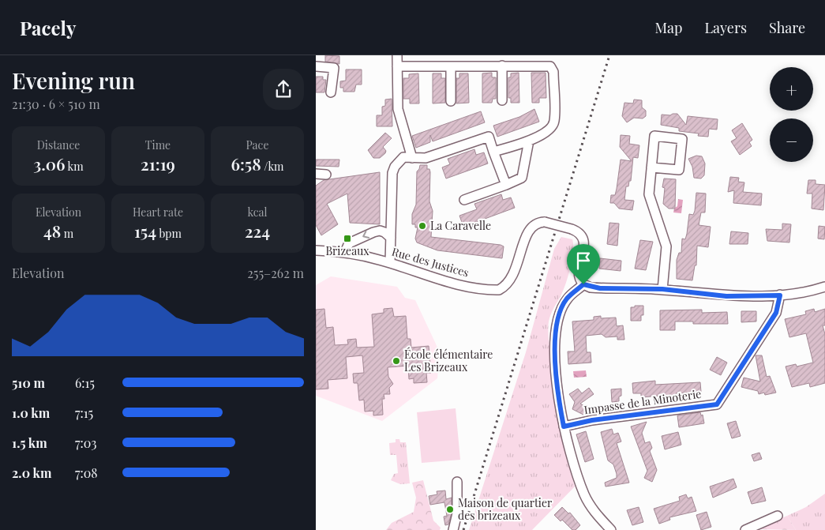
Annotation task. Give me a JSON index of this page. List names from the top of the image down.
{
  "streets": {
    "street": ["Rue des Justices", "Impasse de la Minoterie"]
  },
  "places": {
    "other": ["La Caravelle", "École élémentaire Les Brizeaux", "Maison de quartier des brizeaux"],
    "transit": ["Brizeaux"]
  },
  "page": {
    "header": "Pacely",
    "nav": ["Map", "Layers", "Share"],
    "heading": ["Evening run", "21:30 · 6 × 510 m"],
    "map_buttons": ["+", "−"],
    "stats": [
      ["Distance", "3.06 km"],
      ["Time", "21:19"],
      ["Pace", "6:58 /km"],
      ["Elevation", "48 m"],
      ["Heart rate", "154 bpm"],
      ["kcal", "224"]
    ],
    "chart": ["Elevation", "255–262 m"],
    "list": [
      {
        "name": "510 m",
        "note": "6:15"
      },
      {
        "name": "1.0 km",
        "note": "7:15"
      },
      {
        "name": "1.5 km",
        "note": "7:03"
      },
      {
        "name": "2.0 km",
        "note": "7:08"
      }
    ]
  }
}
